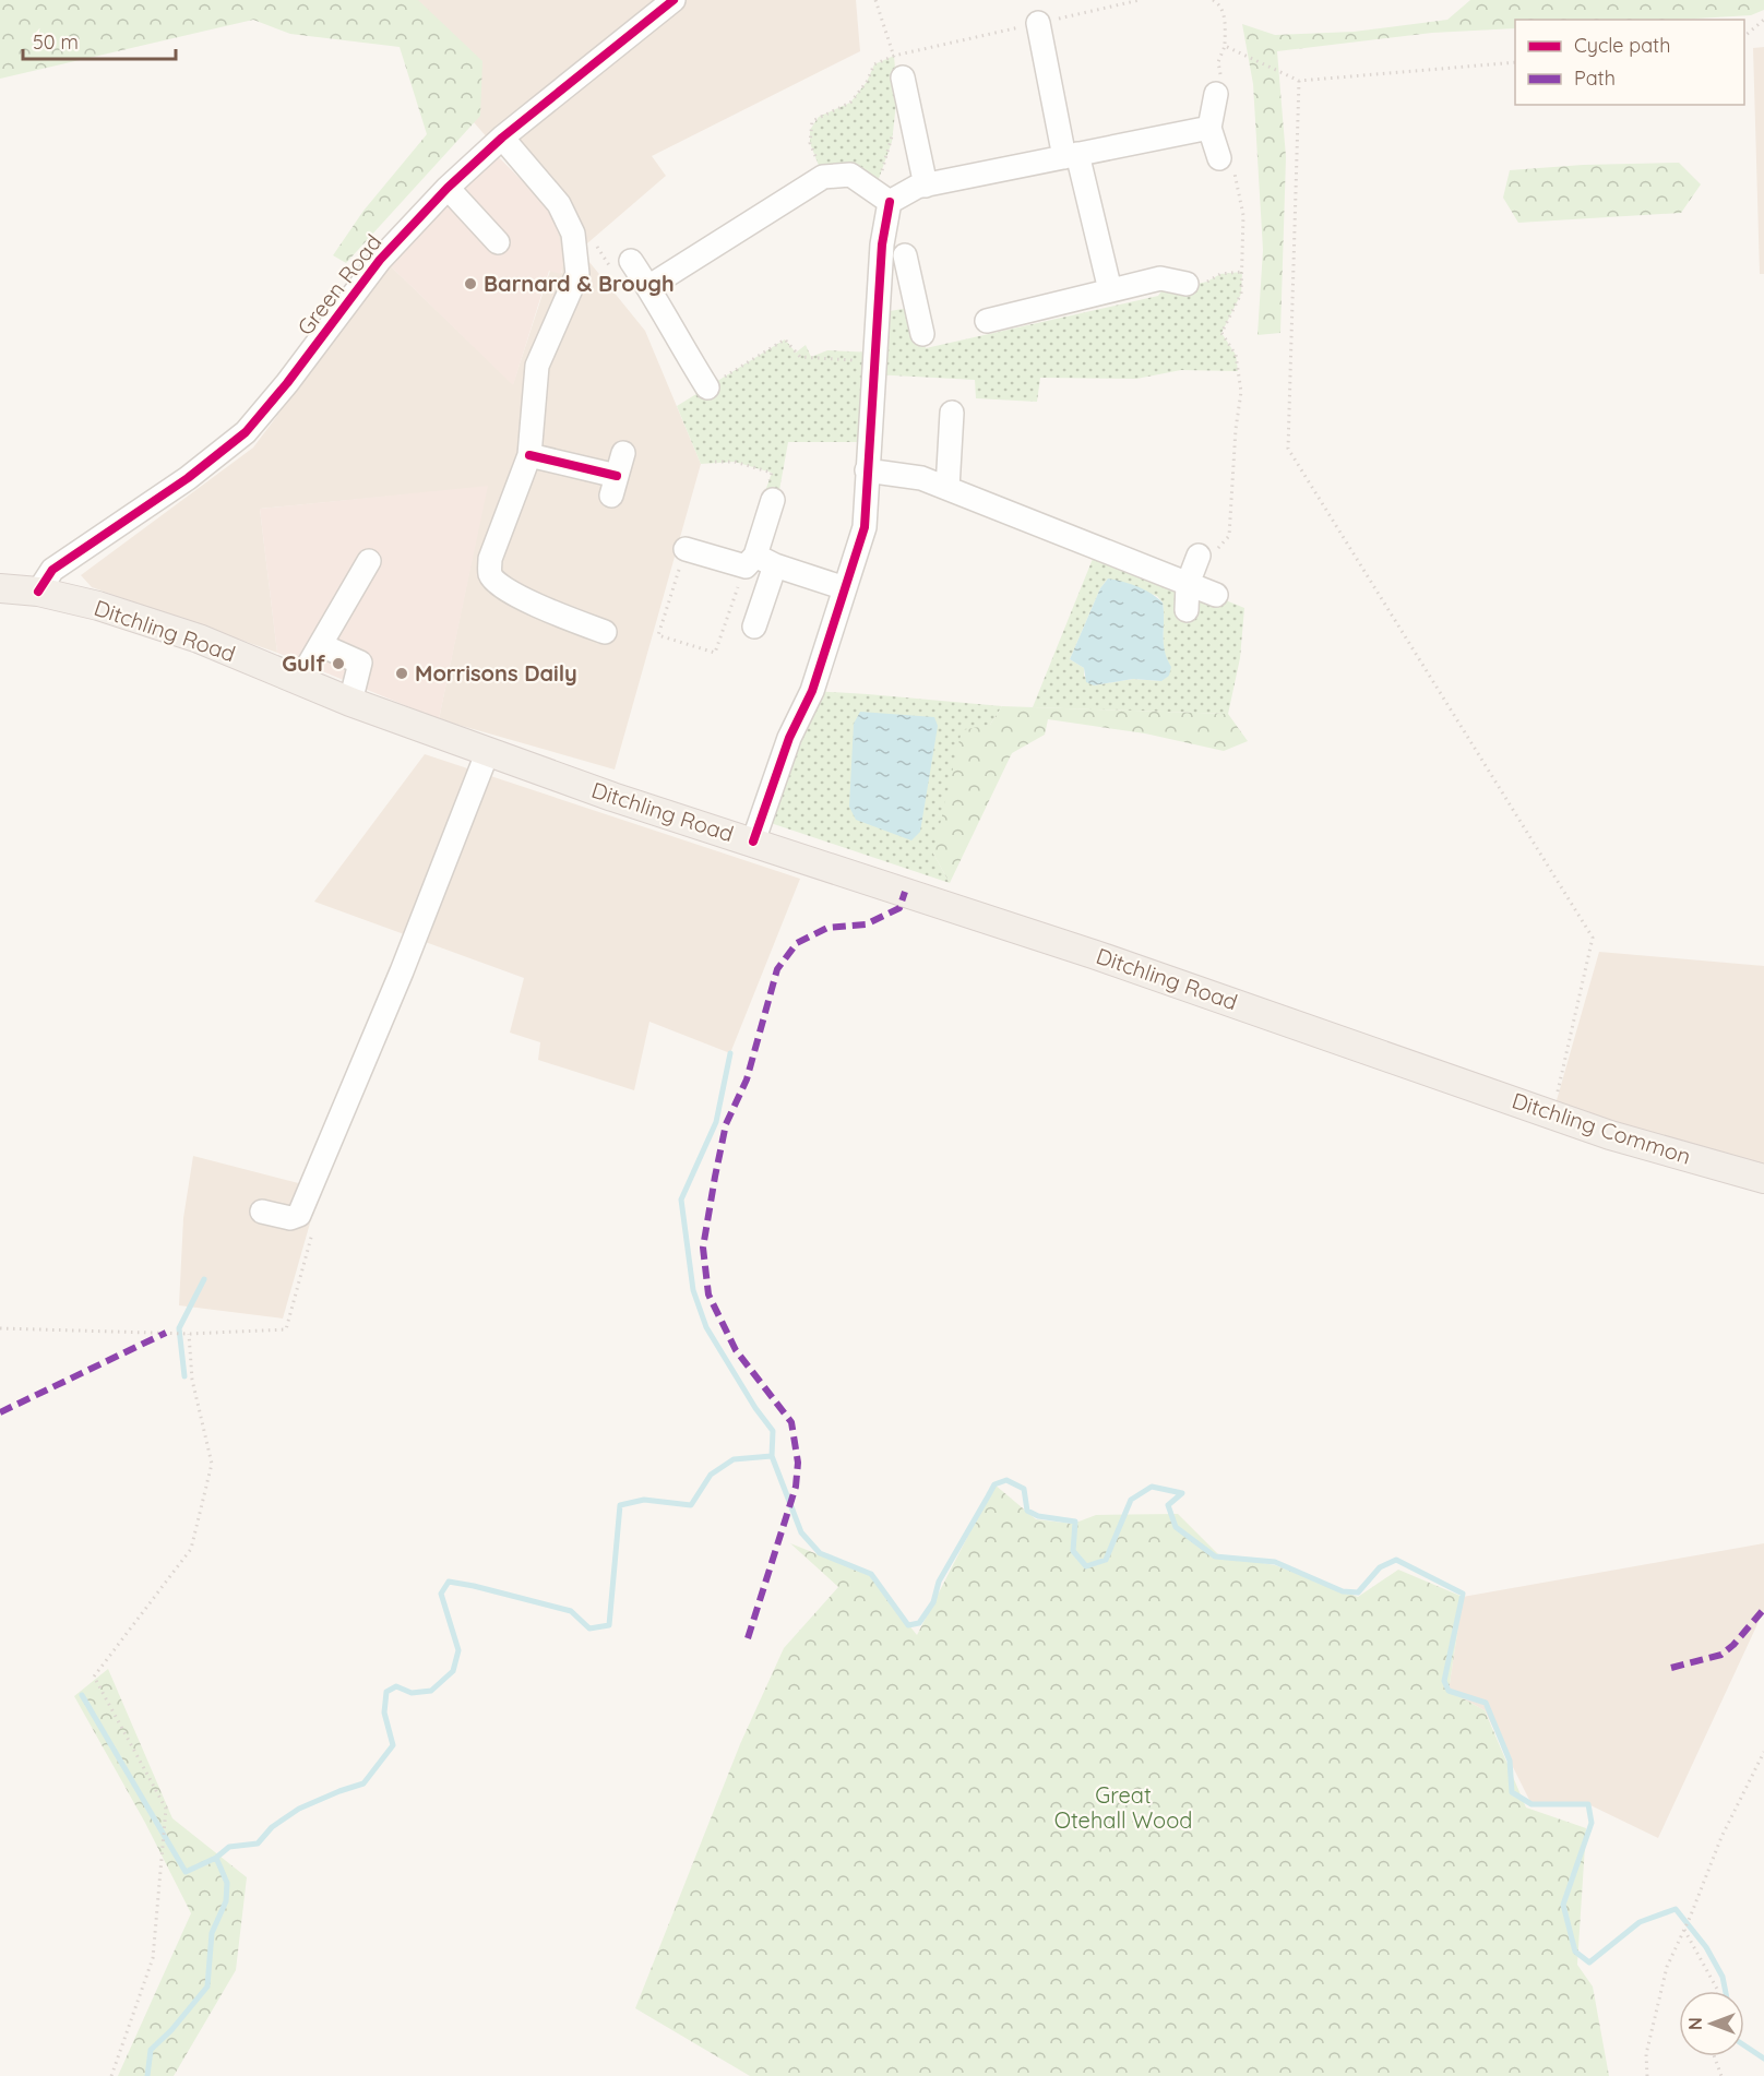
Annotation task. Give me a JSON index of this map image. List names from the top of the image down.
{
  "streets": {
    "main road": ["Ditchling Road", "Ditchling Common"],
    "street": ["Green Road"]
  },
  "crossings": [
    ["Green Road", "Ditchling Road"],
    ["Ditchling Road", "Ditchling Common"]
  ],
  "parks": ["Great Otehall Wood"],
  "places": ["Barnard & Brough", "Gulf", "Morrisons Daily"],
  "legend": ["Cycle path", "Path"],
  "scale_bar": "50 m",
  "north": "left"
}
